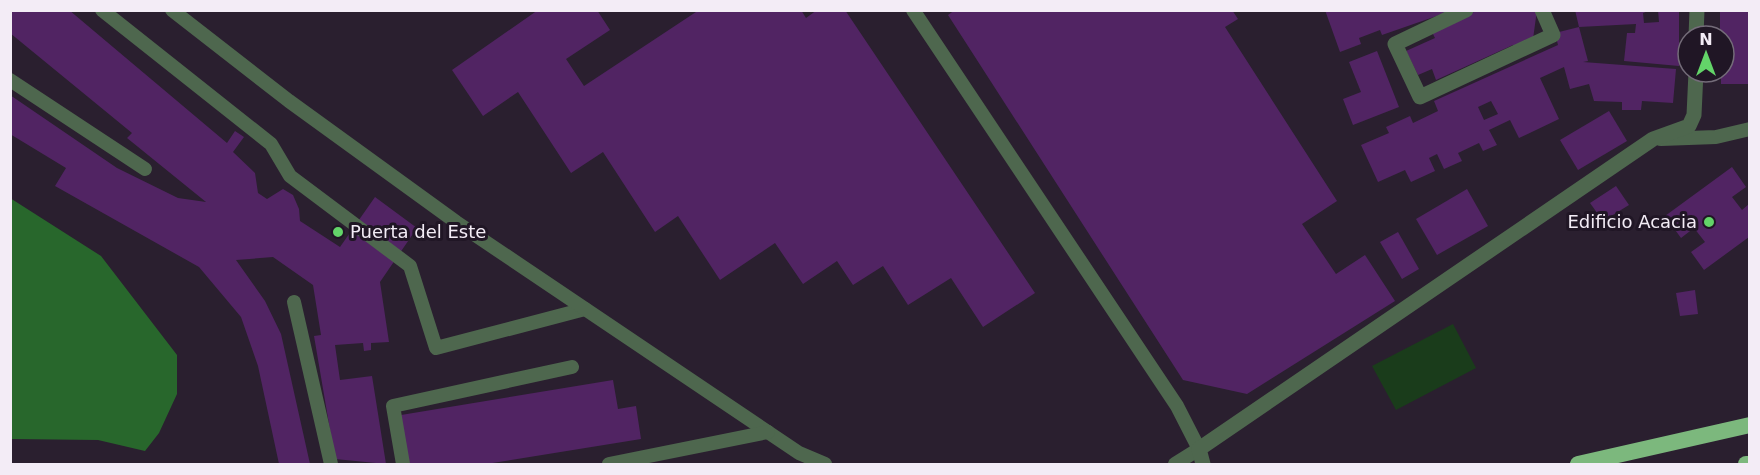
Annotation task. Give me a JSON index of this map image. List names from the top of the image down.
{
  "places": ["Edificio Acacia", "Puerta del Este"],
  "north": "top"
}
